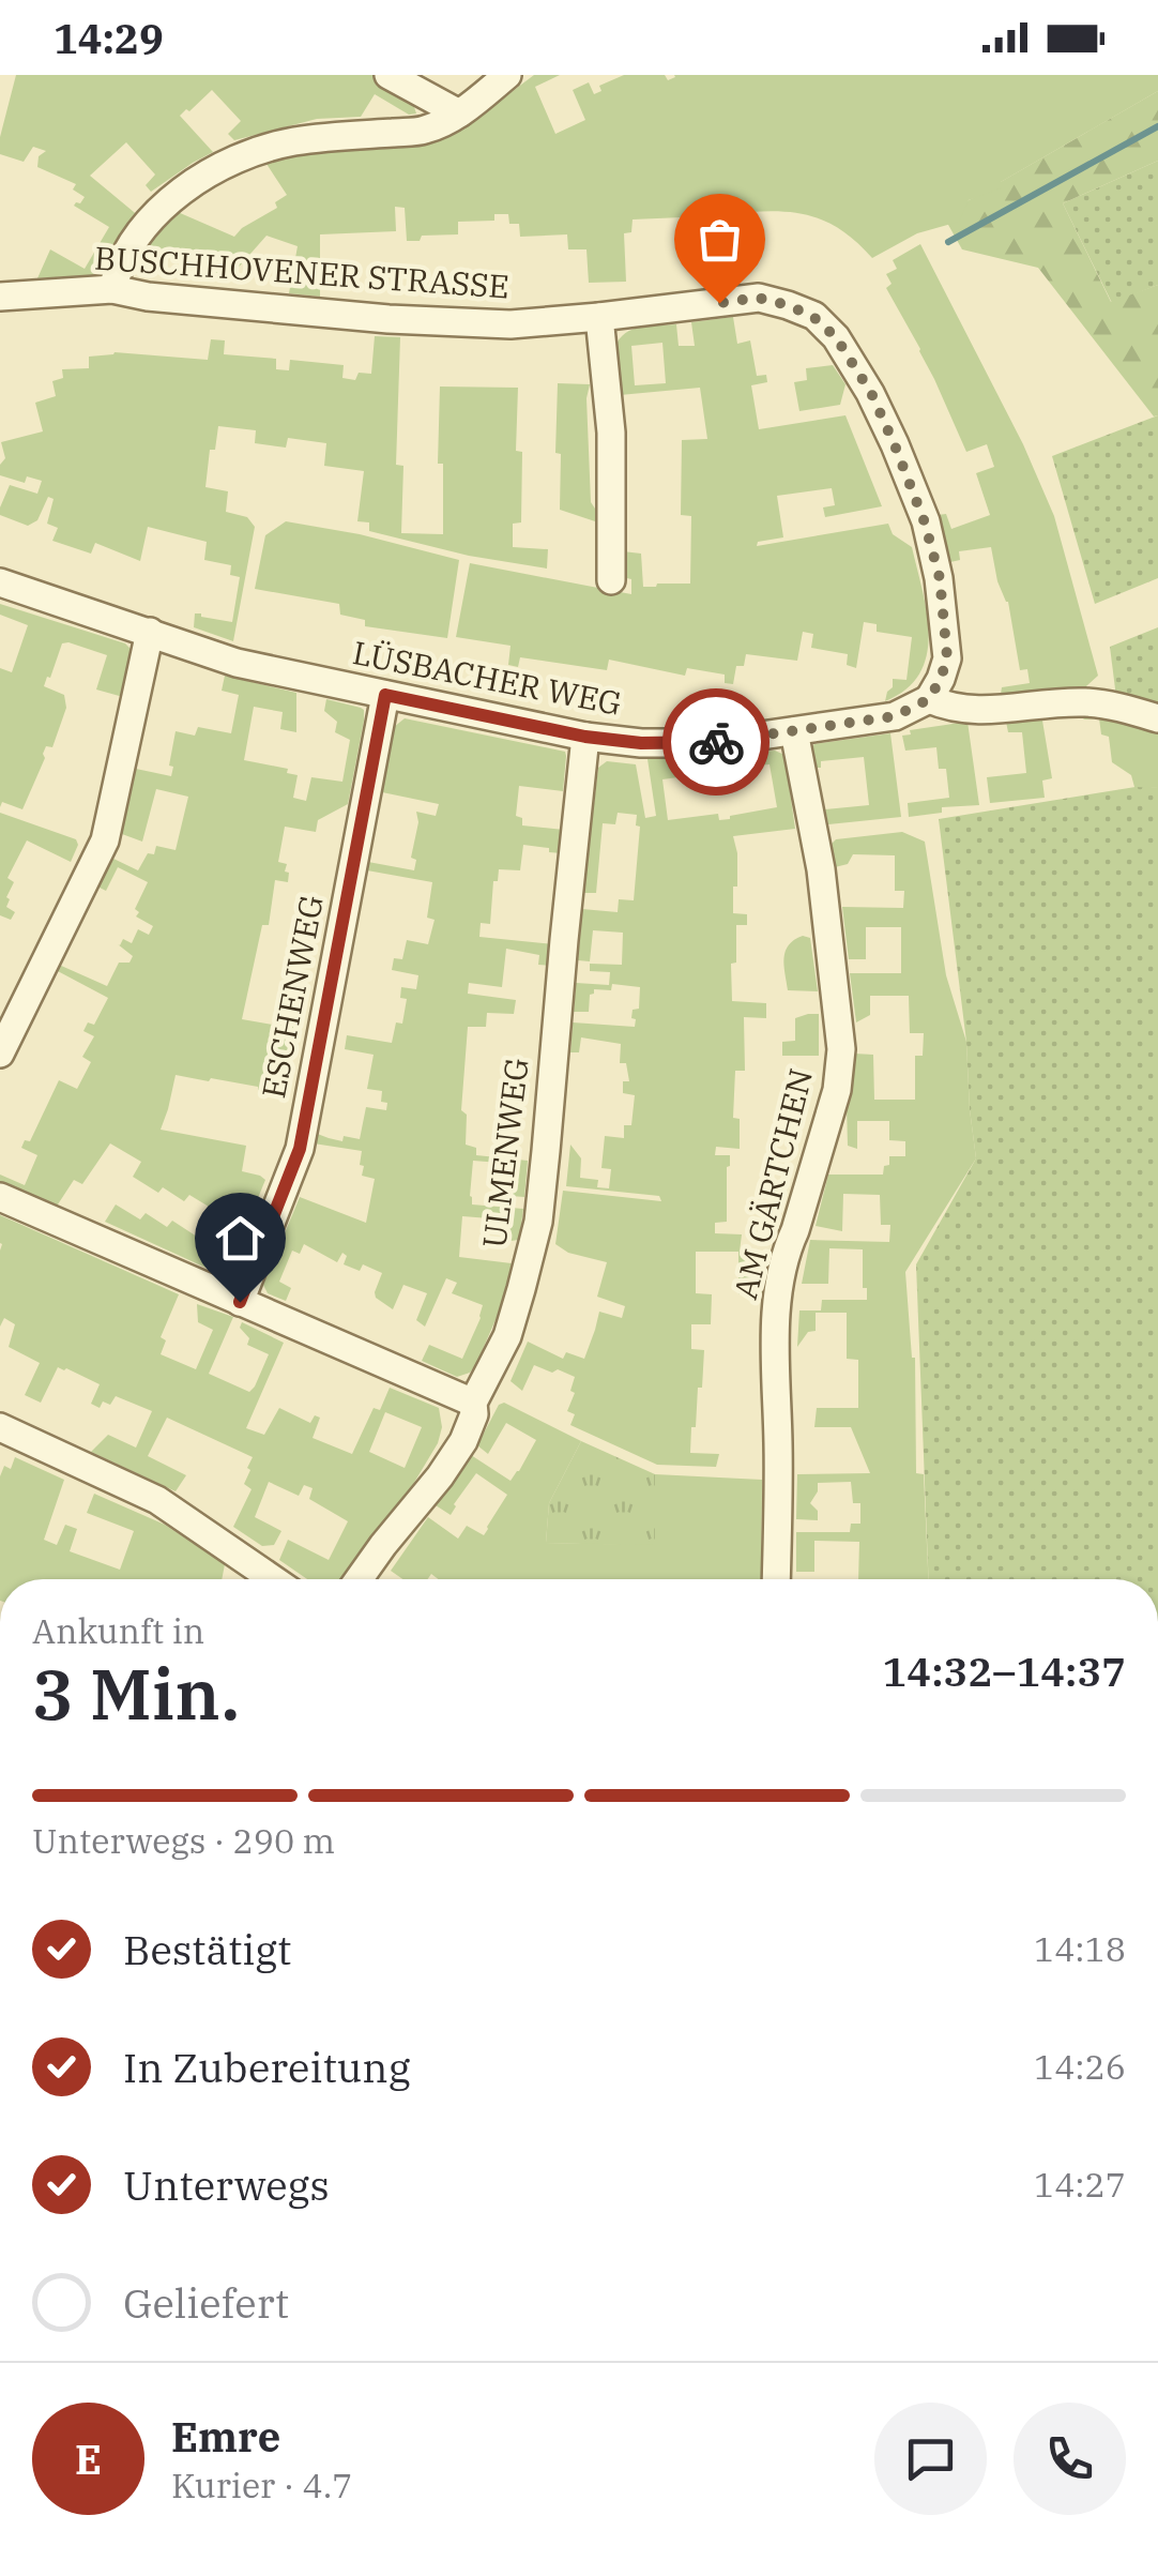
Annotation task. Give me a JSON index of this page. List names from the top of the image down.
{
  "streets": {
    "street": [
      "BUSCHHOVENER STRASSE",
      "LÜSBACHER WEG",
      "ESCHENWEG",
      "ULMENWEG",
      "AM GÄRTCHEN"
    ]
  },
  "crossings": [
    ["BUSCHHOVENER STRASSE", "LÜSBACHER WEG"],
    ["LÜSBACHER WEG", "ESCHENWEG"],
    ["LÜSBACHER WEG", "ULMENWEG"],
    ["LÜSBACHER WEG", "AM GÄRTCHEN"]
  ],
  "page": {
    "status": "14:29",
    "heading": ["3 Min.", "Ankunft in", "14:32–14:37"],
    "panel": ["Emre", "Kurier · 4.7"],
    "bar": "Unterwegs · 290 m",
    "list": [
      ["Bestätigt", "14:18"],
      ["In Zubereitung", "14:26"],
      ["Unterwegs", "14:27"],
      "Geliefert"
    ],
    "round": "E"
  }
}
